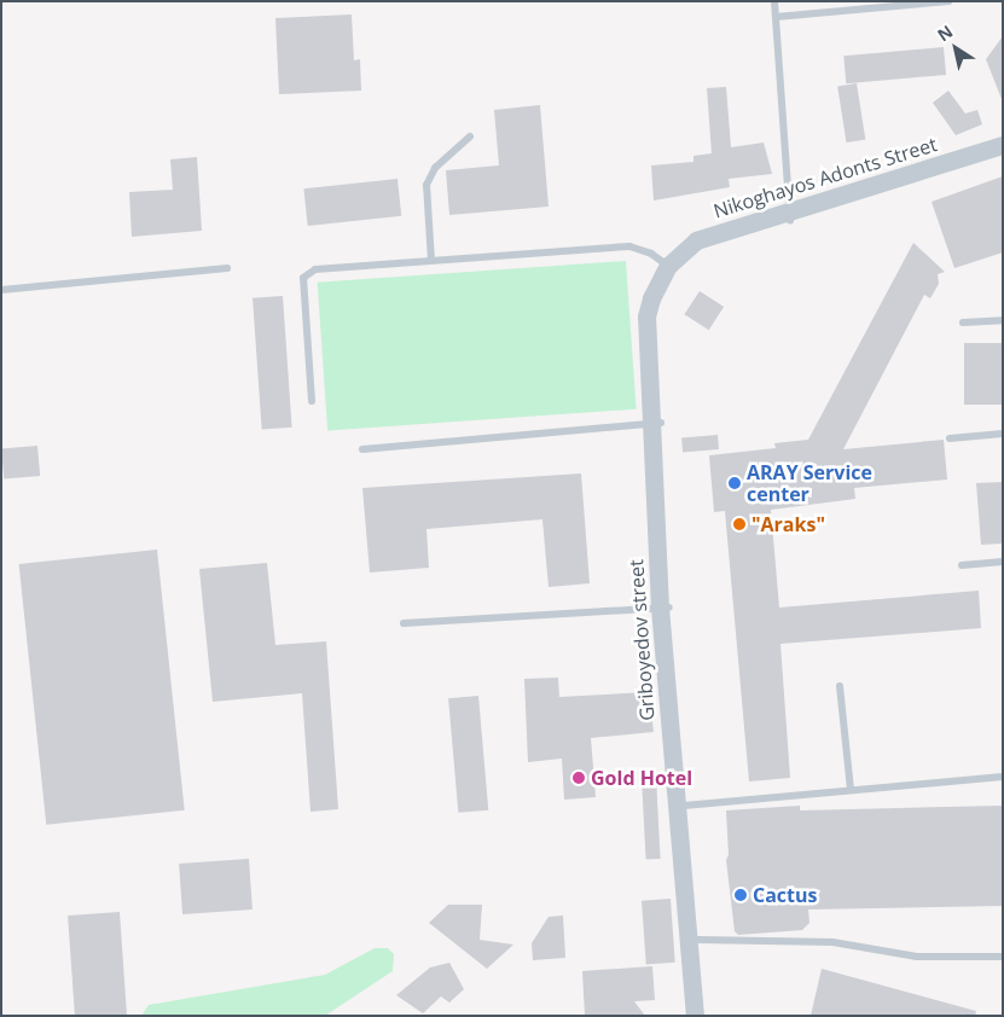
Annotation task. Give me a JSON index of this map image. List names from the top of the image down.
{
  "streets": {
    "street": ["Nikoghayos Adonts Street", "Griboyedov street"]
  },
  "crossings": [
    ["Nikoghayos Adonts Street", "Griboyedov street"]
  ],
  "places": [
    "ARAY Service center",
    "\"Araks\"",
    "Gold Hotel",
    "Cactus"
  ],
  "north": "top left"
}
